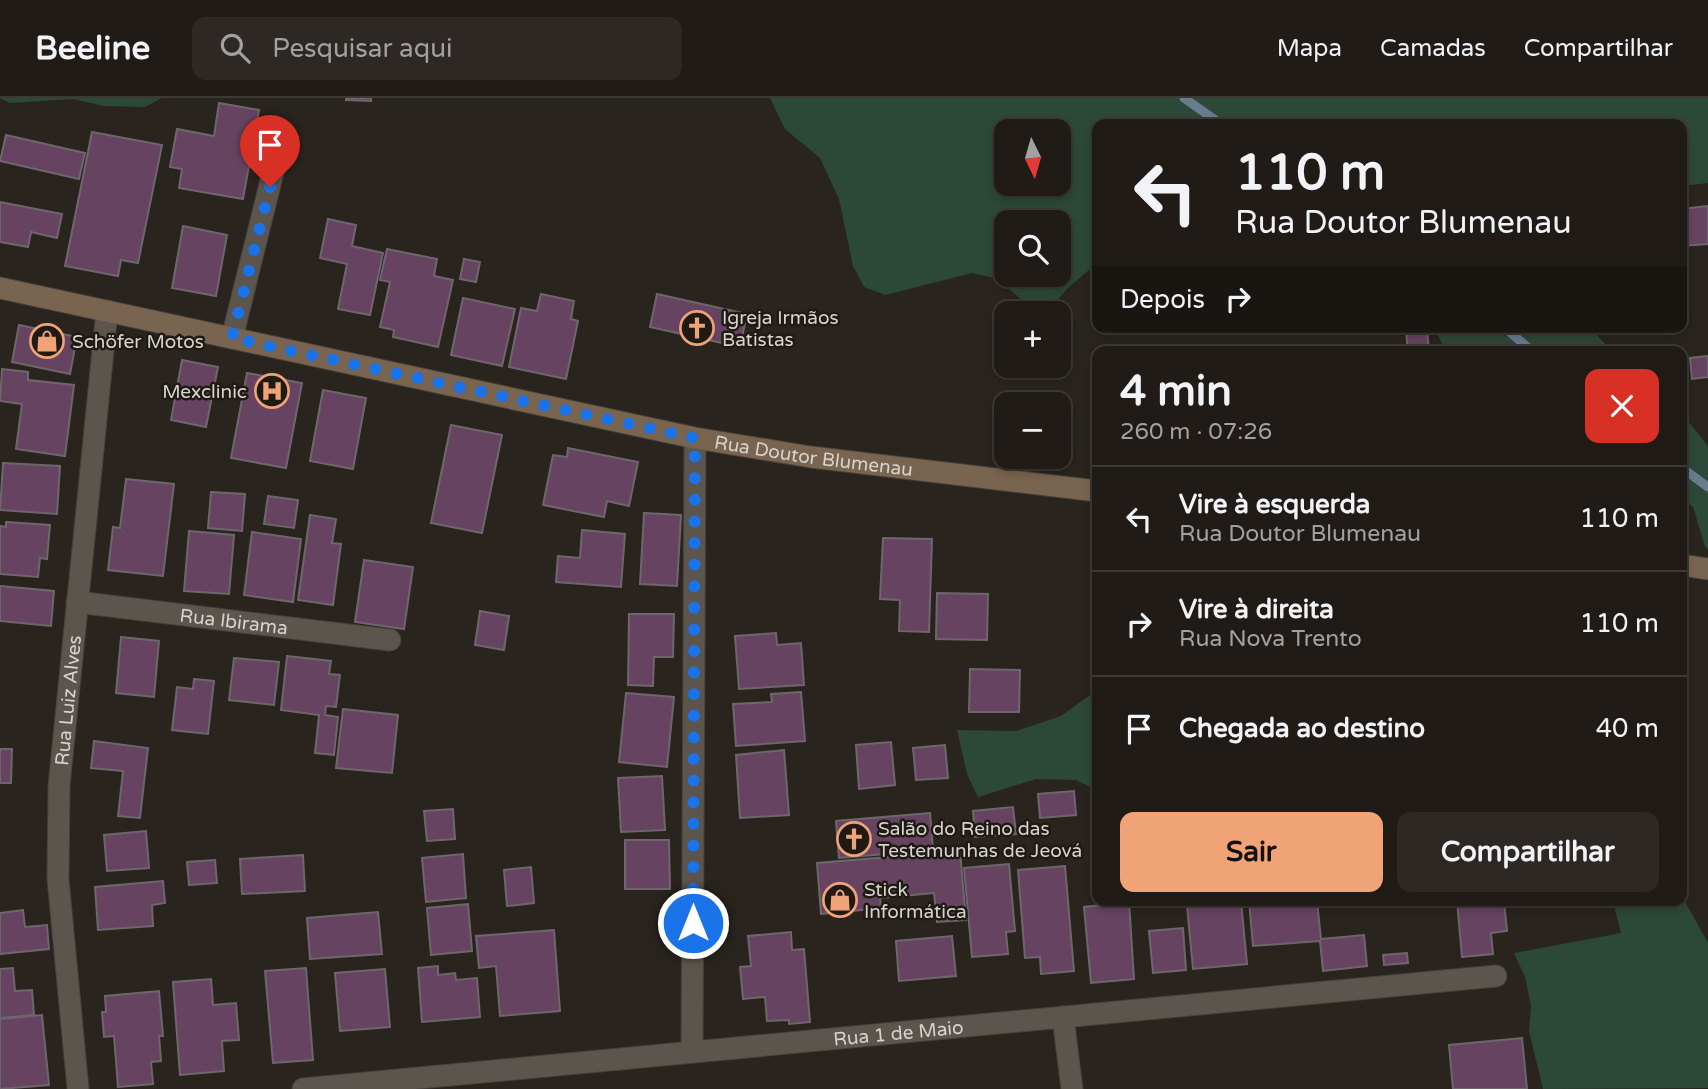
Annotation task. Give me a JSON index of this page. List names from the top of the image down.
{
  "streets": {
    "street": [
      "Rua Doutor Blumenau",
      "Rua Ibirama",
      "Rua Luiz Alves",
      "Rua 1 de Maio"
    ]
  },
  "crossings": [
    ["Rua Doutor Blumenau", "Rua Luiz Alves"],
    ["Rua Ibirama", "Rua Luiz Alves"]
  ],
  "places": {
    "church": ["Igreja Irmãos Batistas", "Salão do Reino das Testemunhas de Jeová"],
    "shop": ["Schöfer Motos", "Stick Informática"],
    "hospital": ["Mexclinic"]
  },
  "north": "bottom",
  "page": {
    "header": "Beeline",
    "search": "Pesquisar aqui",
    "nav": ["Mapa", "Camadas", "Compartilhar"],
    "map_buttons": ["+", "−"],
    "turn": ["110 m", "Rua Doutor Blumenau"],
    "then": "Depois",
    "heading": ["4 min", "260 m · 07:26"],
    "list": [
      {
        "name": "Vire à esquerda",
        "note": "Rua Doutor Blumenau",
        "value": "110 m"
      },
      {
        "name": "Vire à direita",
        "note": "Rua Nova Trento",
        "value": "110 m"
      },
      {
        "name": "Chegada ao destino",
        "value": "40 m"
      }
    ],
    "buttons": ["Sair", "Compartilhar"]
  }
}
